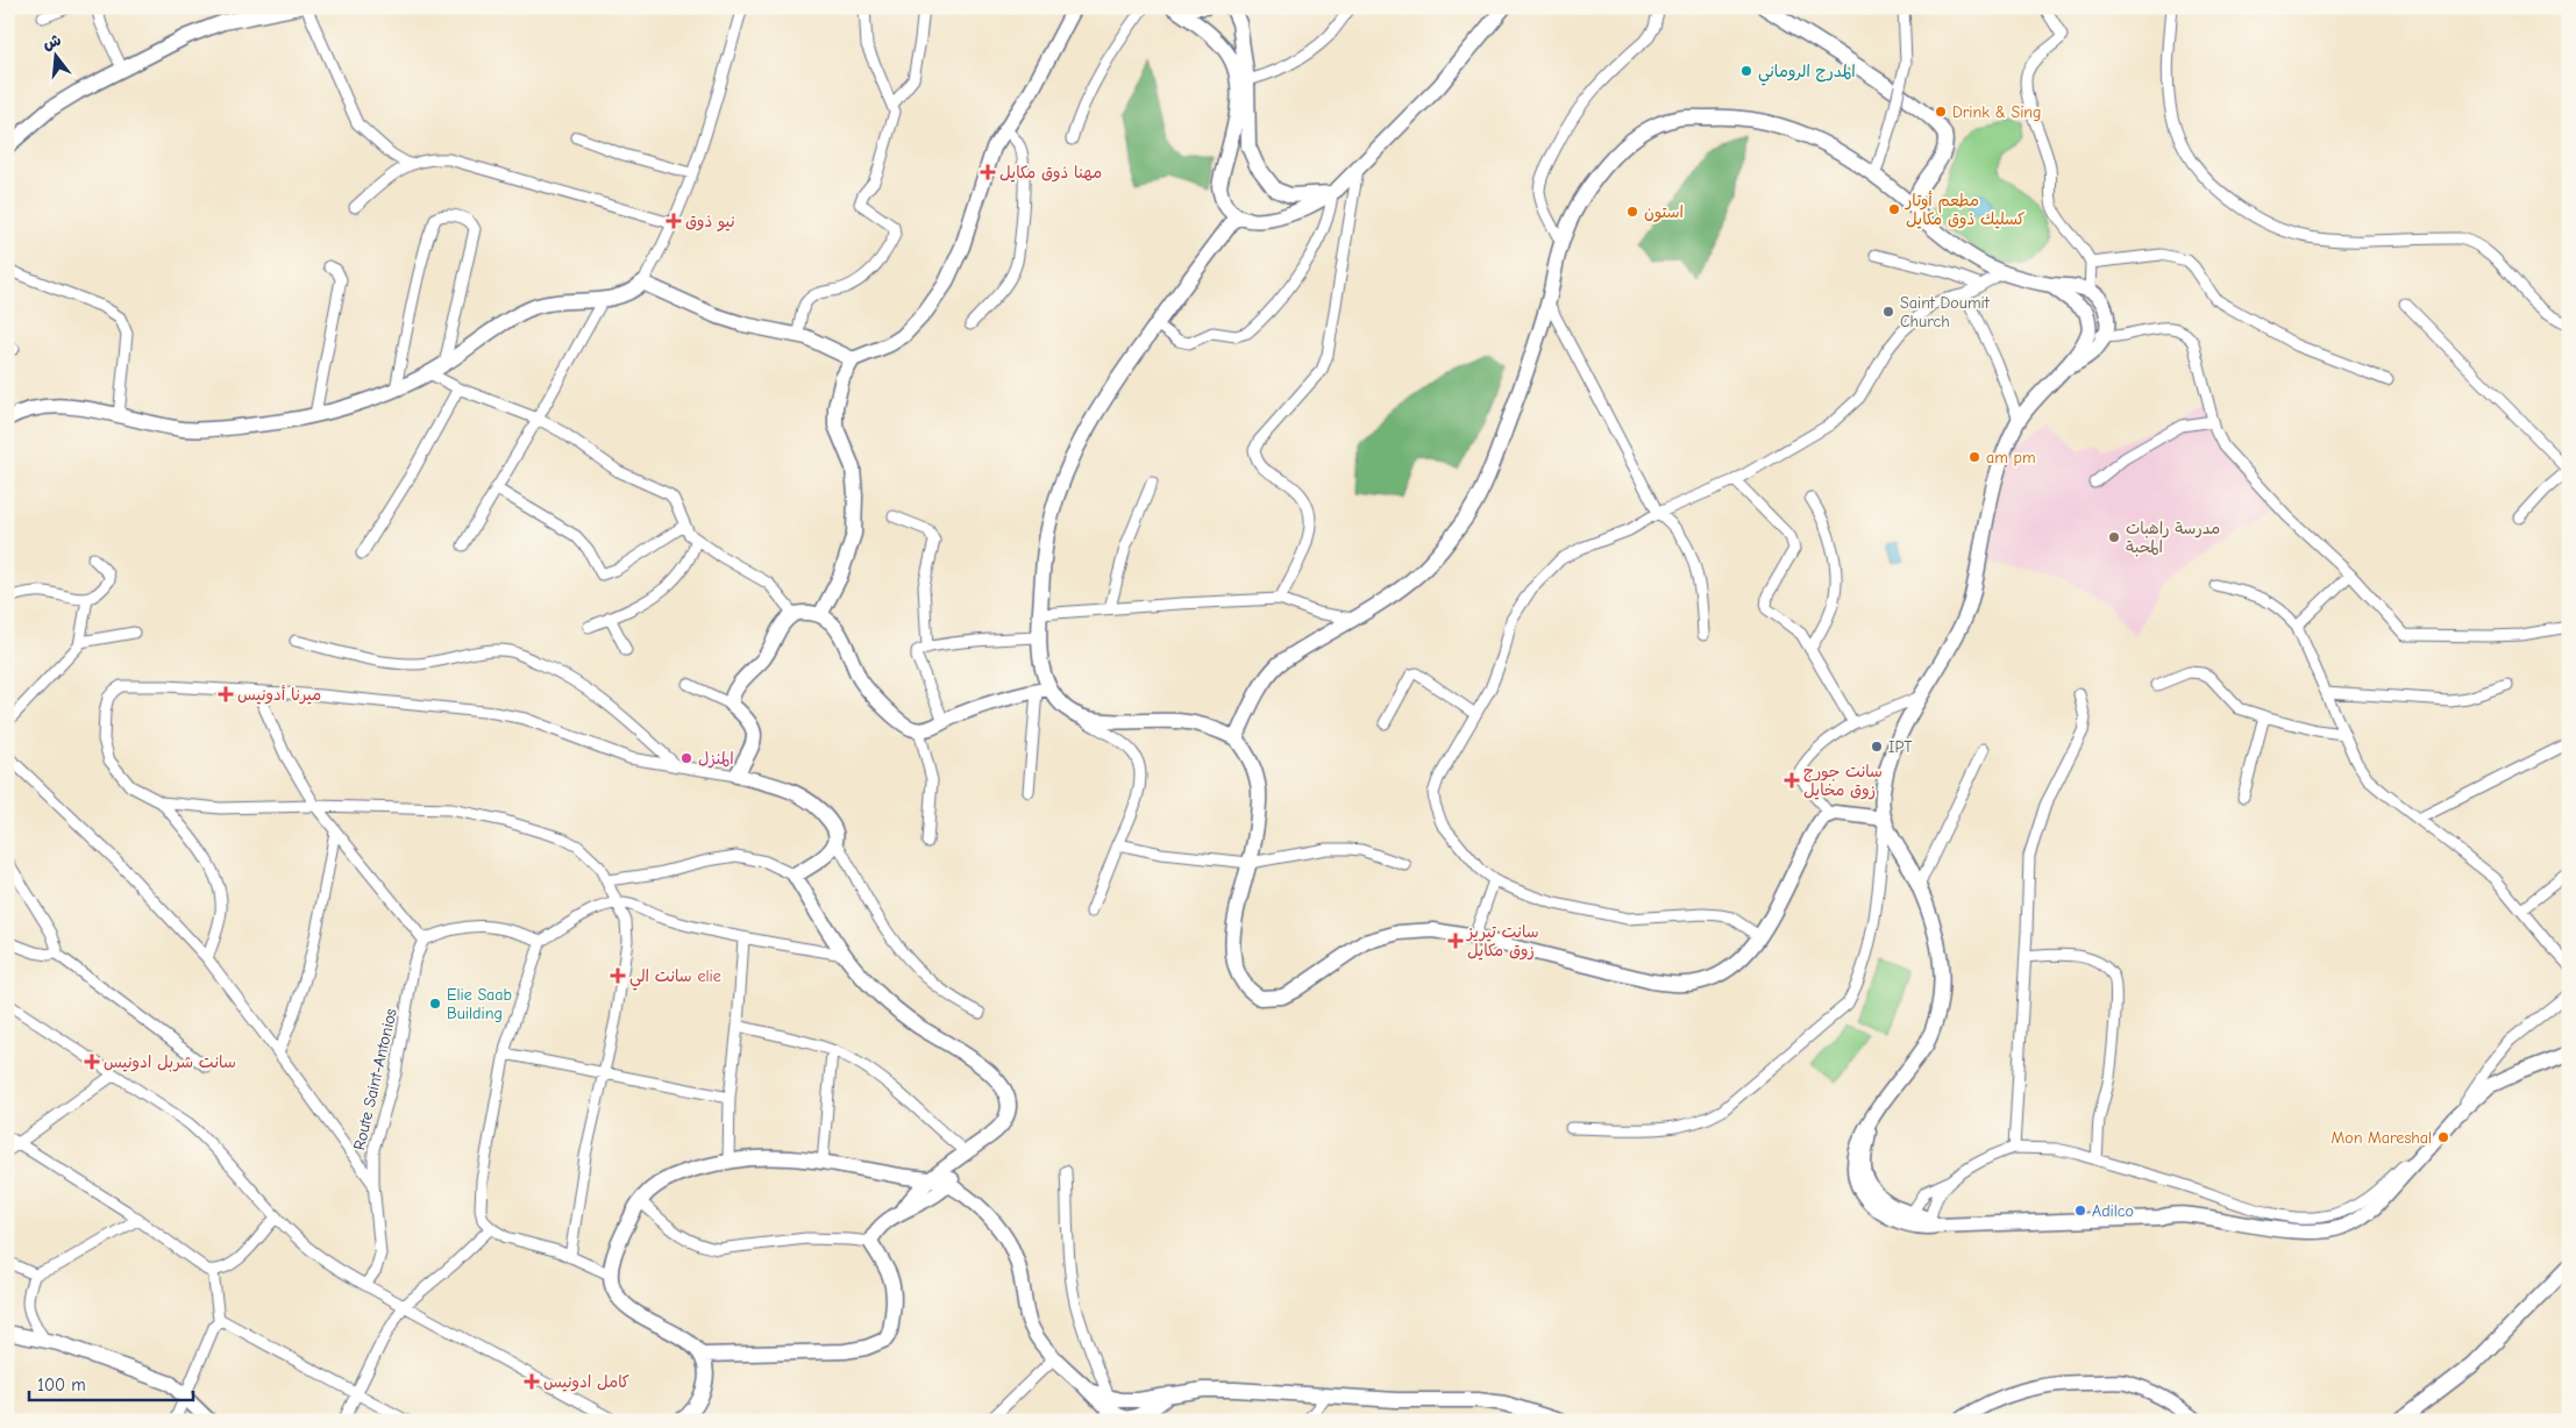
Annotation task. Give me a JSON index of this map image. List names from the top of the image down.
{
  "streets": {
    "street": ["Route Saint-Antonios"]
  },
  "places": {
    "other": [
      "المدرج الروماني",
      "Drink & Sing",
      "مطعم أوتار كسليك ذوق مكايل",
      "استون",
      "Saint Doumit Church",
      "am pm",
      "مدرسة راهبات المحبة",
      "IPT",
      "المنزل",
      "Elie Saab Building",
      "Mon Mareshal",
      "Adilco"
    ],
    "health": [
      "مهنا ذوق مكايل",
      "نيو ذوق",
      "ميرنا أدونيس",
      "سانت جورج زوق مخايل",
      "سانت تيريز زوق مكايل",
      "سانت الي elie",
      "سانت شربل ادونيس",
      "كامل ادونيس"
    ]
  },
  "scale_bar": "100 m",
  "north": "top"
}
